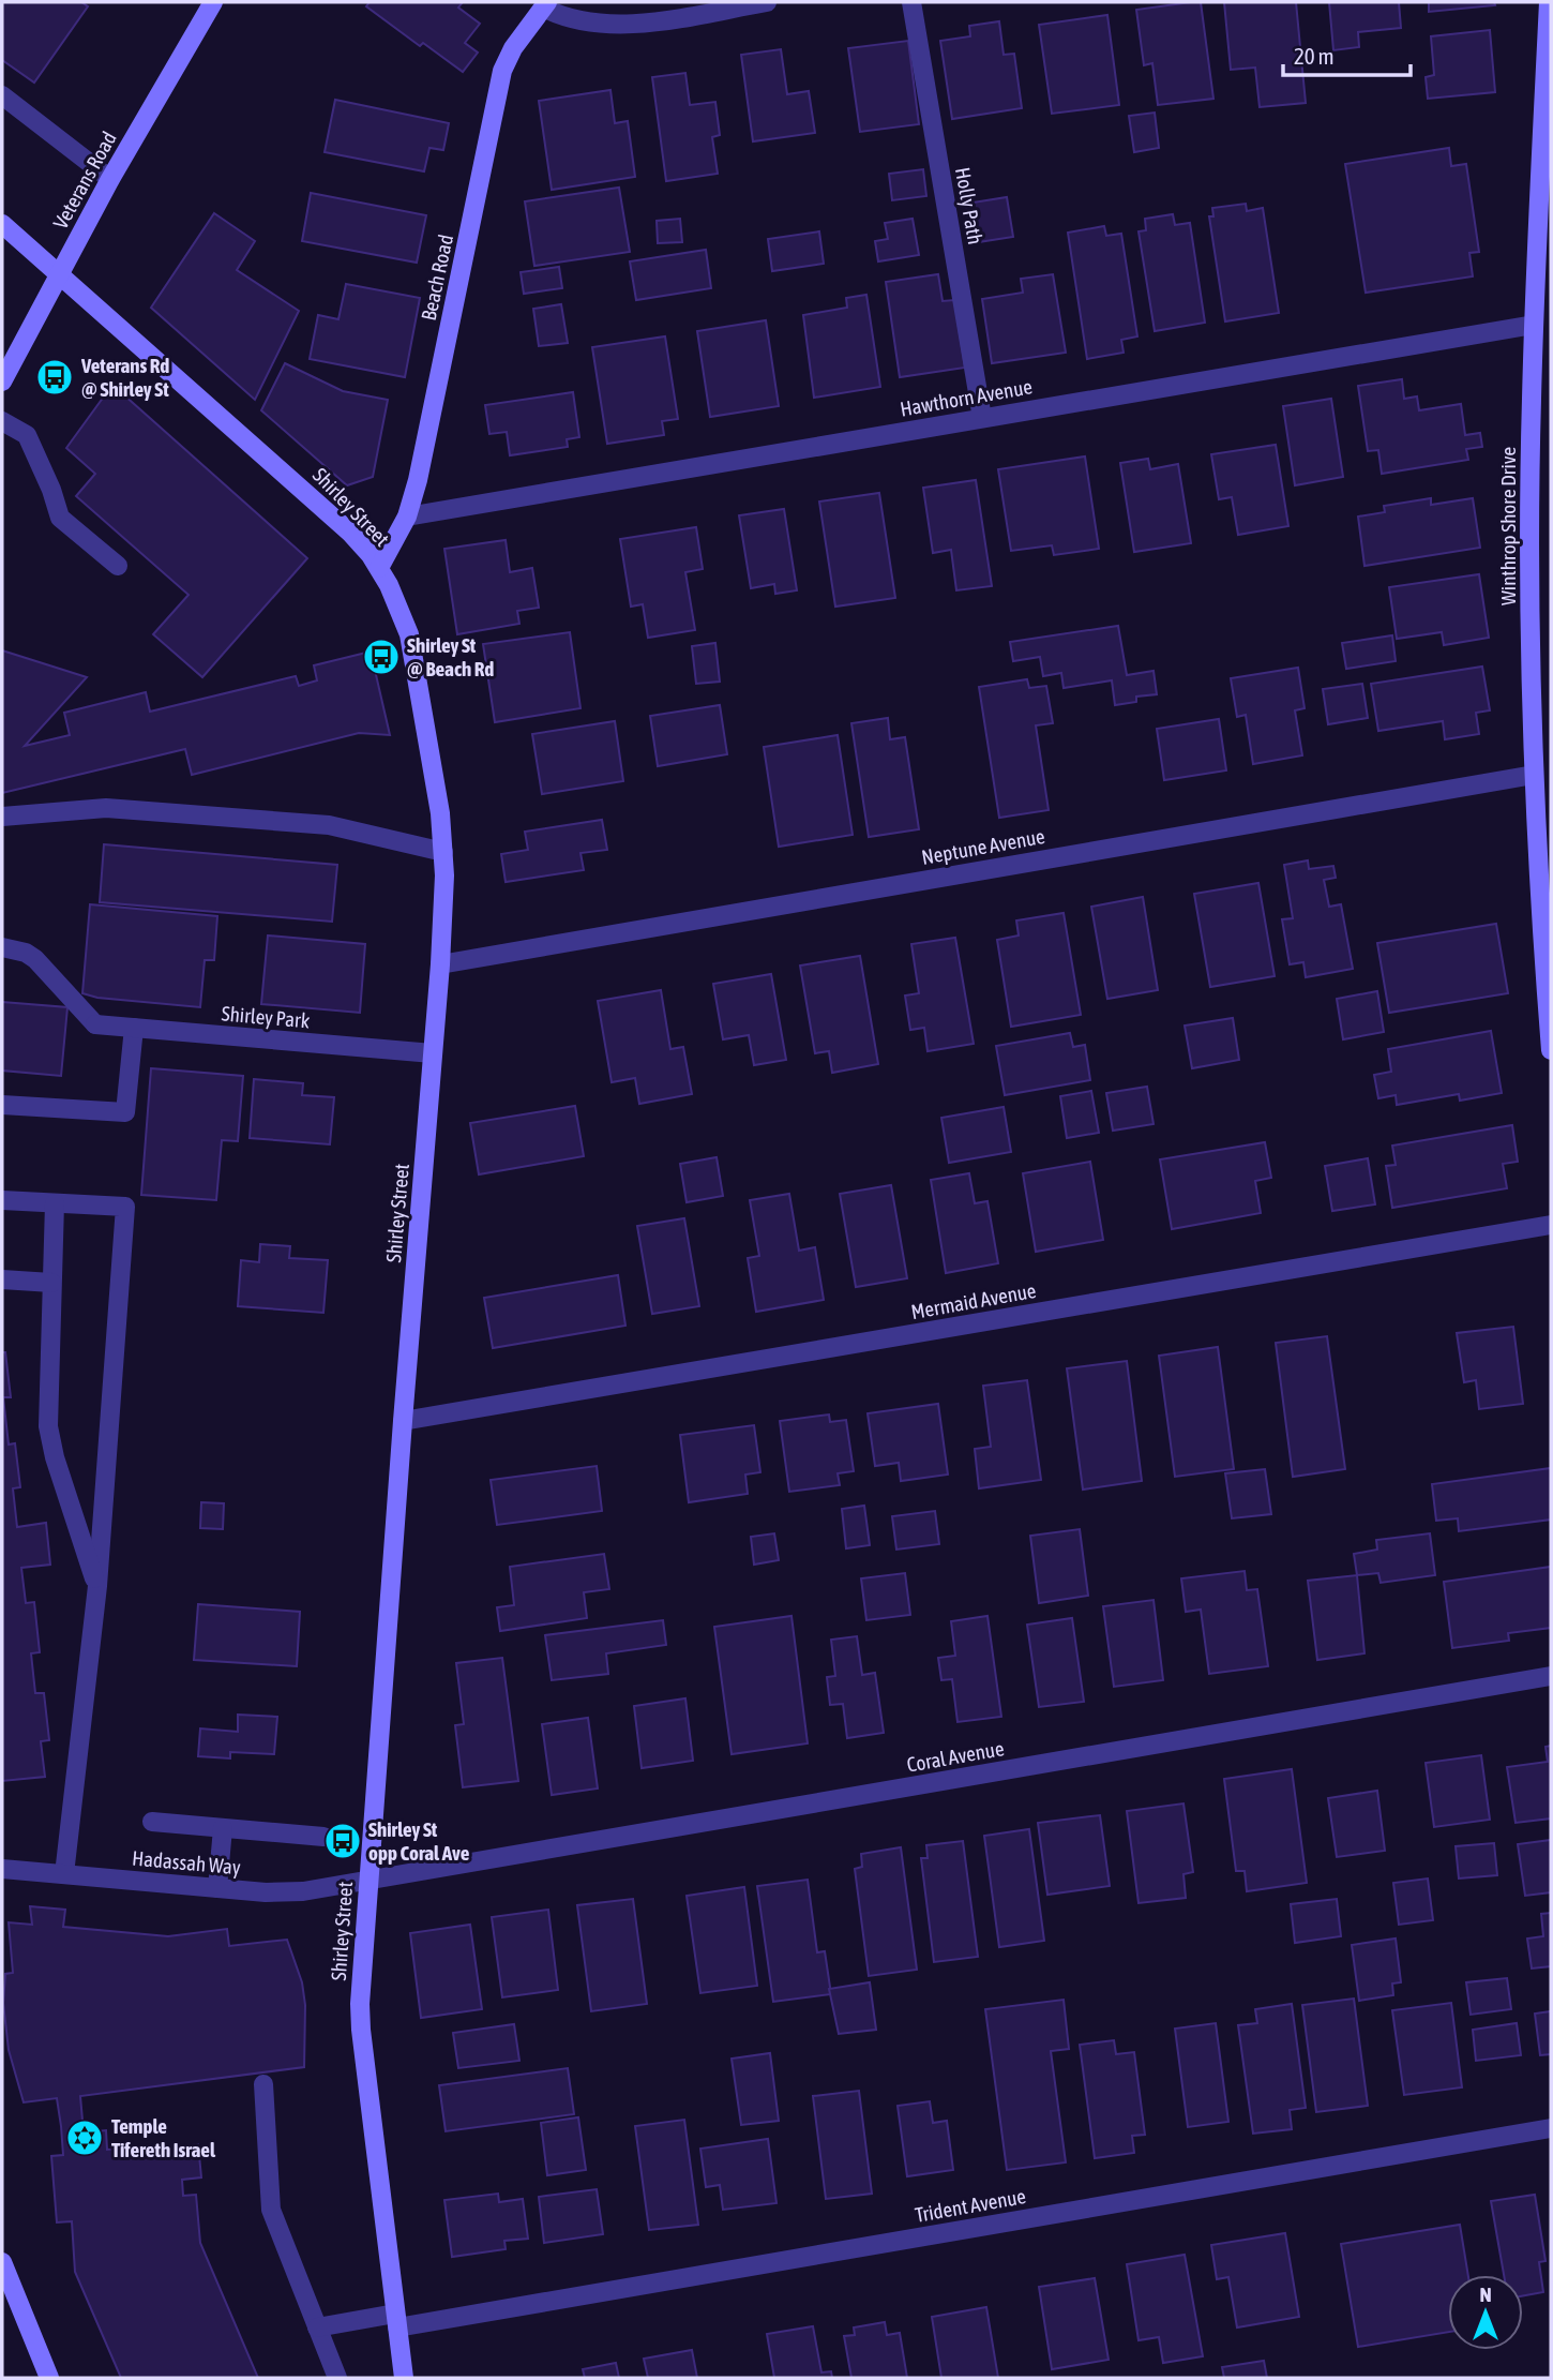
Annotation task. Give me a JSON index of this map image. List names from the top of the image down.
{
  "streets": {
    "street": [
      "Veterans Road",
      "Holly Path",
      "Beach Road",
      "Hawthorn Avenue",
      "Shirley Street",
      "Winthrop Shore Drive",
      "Neptune Avenue",
      "Shirley Park",
      "Mermaid Avenue",
      "Coral Avenue",
      "Hadassah Way",
      "Trident Avenue"
    ]
  },
  "crossings": [
    ["Veterans Road", "Shirley Street"],
    ["Holly Path", "Hawthorn Avenue"],
    ["Beach Road", "Hawthorn Avenue"],
    ["Beach Road", "Shirley Street"],
    ["Hawthorn Avenue", "Winthrop Shore Drive"],
    ["Shirley Street", "Neptune Avenue"],
    ["Shirley Street", "Shirley Park"],
    ["Shirley Street", "Mermaid Avenue"],
    ["Shirley Street", "Coral Avenue"],
    ["Shirley Street", "Hadassah Way"],
    ["Shirley Street", "Trident Avenue"],
    ["Winthrop Shore Drive", "Neptune Avenue"],
    ["Coral Avenue", "Hadassah Way"]
  ],
  "places": {
    "bus stop": ["Veterans Rd @ Shirley St", "Shirley St @ Beach Rd", "Shirley St opp Coral Ave"],
    "synagogue": ["Temple Tifereth Israel"]
  },
  "scale_bar": "20 m",
  "north": "top"
}
